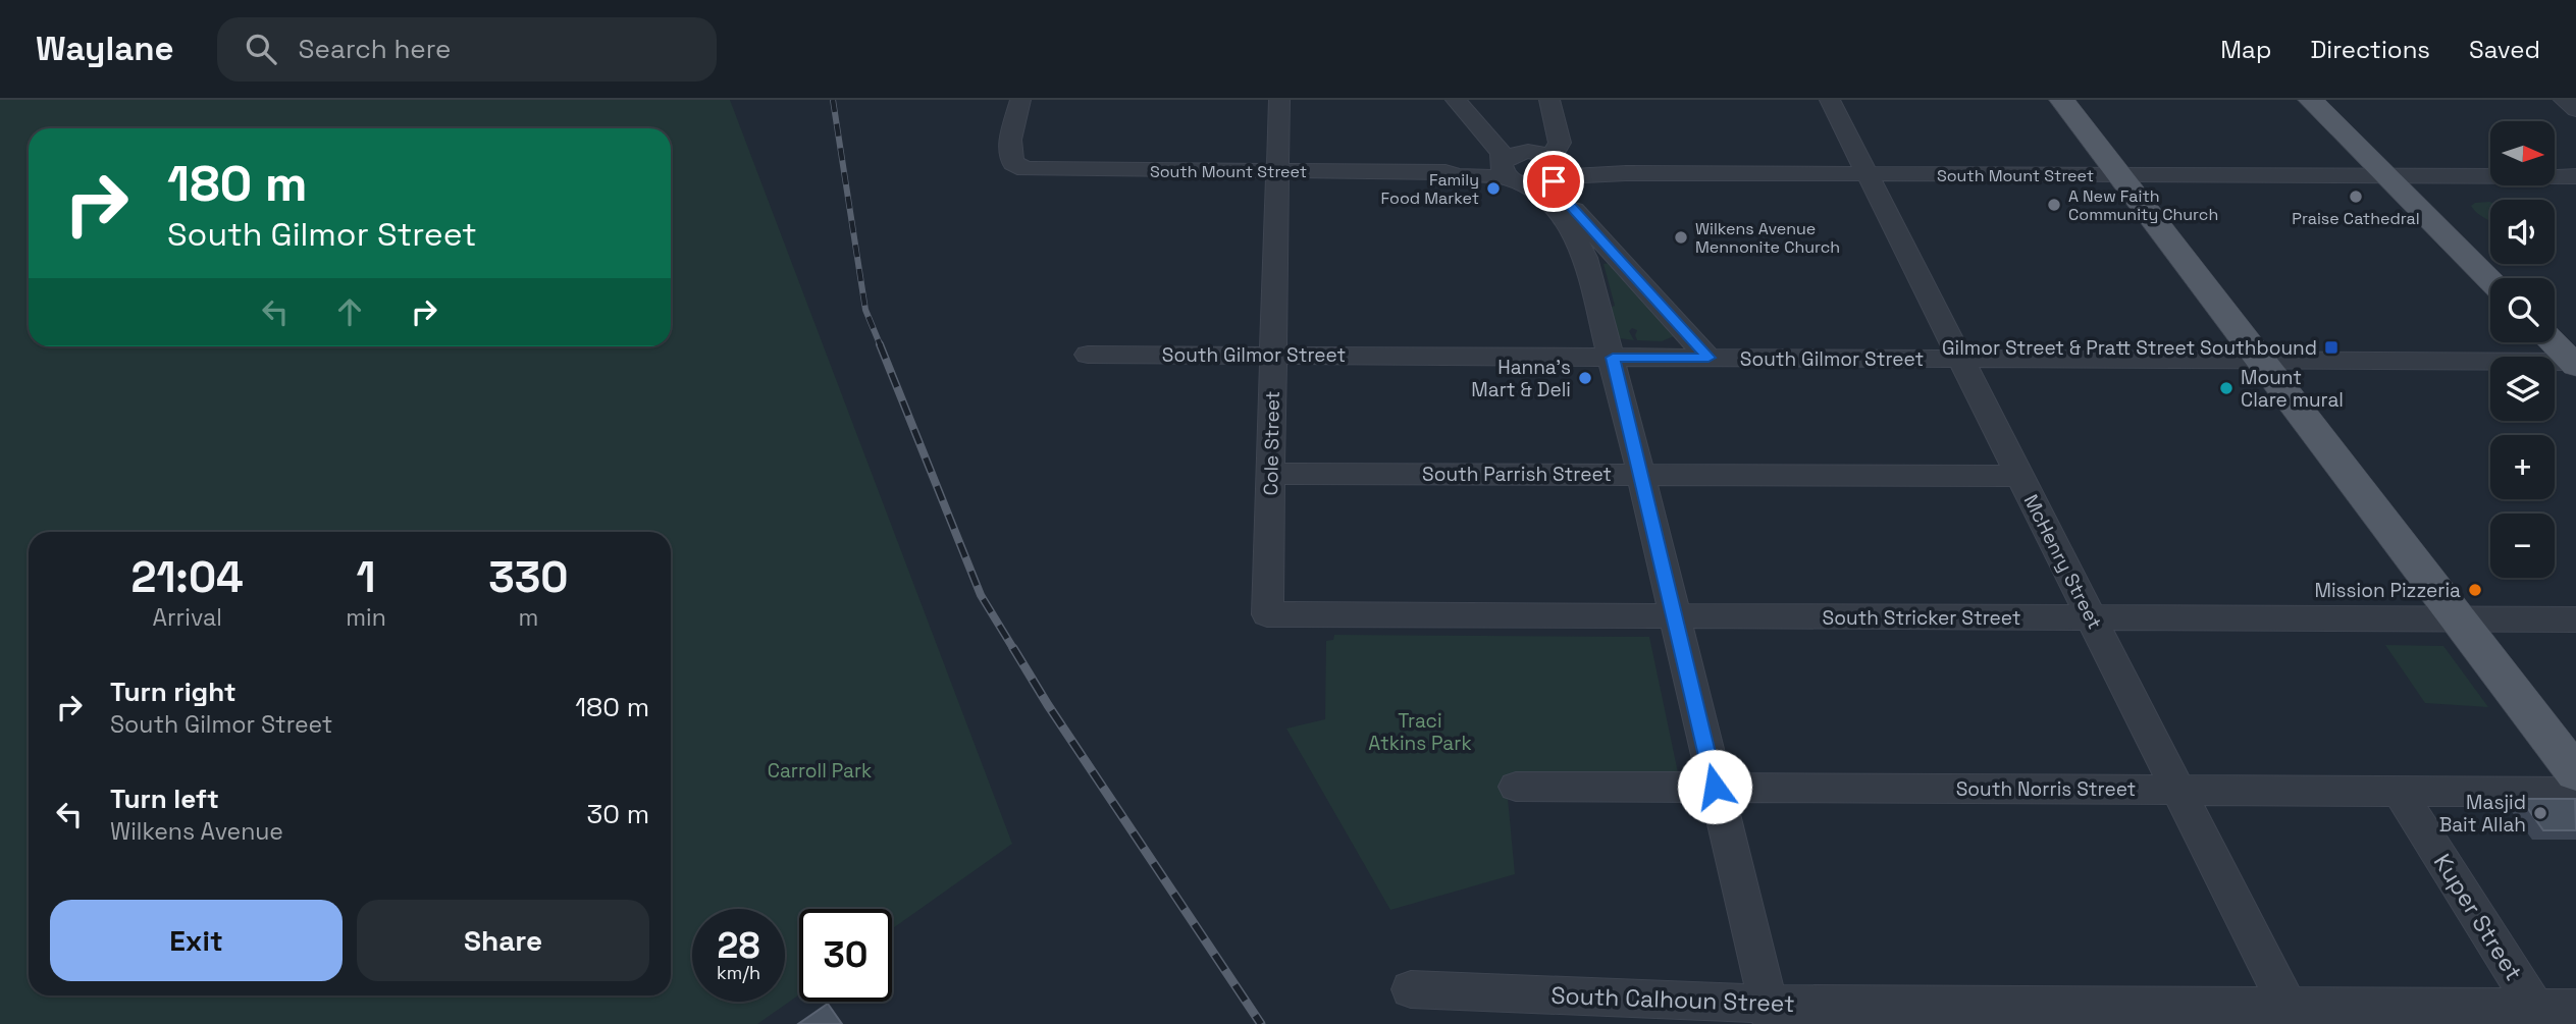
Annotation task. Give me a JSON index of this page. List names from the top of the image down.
{
  "streets": {
    "street": [
      "South Mount Street",
      "South Gilmor Street",
      "Cole Street",
      "South Parrish Street",
      "McHenry Street",
      "South Stricker Street",
      "South Norris Street",
      "Kuper Street",
      "South Calhoun Street"
    ]
  },
  "crossings": [
    ["South Mount Street", "Cole Street"],
    ["South Mount Street", "McHenry Street"],
    ["South Gilmor Street", "Cole Street"],
    ["South Gilmor Street", "McHenry Street"],
    ["Cole Street", "South Parrish Street"],
    ["Cole Street", "South Stricker Street"],
    ["South Parrish Street", "McHenry Street"],
    ["McHenry Street", "South Stricker Street"],
    ["McHenry Street", "South Norris Street"],
    ["McHenry Street", "South Calhoun Street"],
    ["South Norris Street", "Kuper Street"],
    ["Kuper Street", "South Calhoun Street"]
  ],
  "parks": ["Traci Atkins Park", "Carroll Park"],
  "places": {
    "other": [
      "Family Food Market",
      "Praise Cathedral",
      "A New Faith Community Church",
      "Wilkens Avenue Mennonite Church",
      "Hanna's Mart & Deli",
      "Mount Clare mural",
      "Mission Pizzeria",
      "Masjid Bait Allah"
    ],
    "transit": ["Gilmor Street & Pratt Street Southbound"]
  },
  "north": "right",
  "page": {
    "header": "Waylane",
    "search": "Search here",
    "nav": ["Map", "Directions", "Saved"],
    "map_buttons": ["+", "−"],
    "turn": ["180 m", "South Gilmor Street"],
    "eta": [
      "21:04",
      "Arrival",
      "1",
      "min",
      "330",
      "m"
    ],
    "list": [
      {
        "name": "Turn right",
        "note": "South Gilmor Street",
        "value": "180 m"
      },
      {
        "name": "Turn left",
        "note": "Wilkens Avenue",
        "value": "30 m"
      }
    ],
    "buttons": ["Exit", "Share"],
    "speed": "28 km/h",
    "limit": "30"
  }
}
